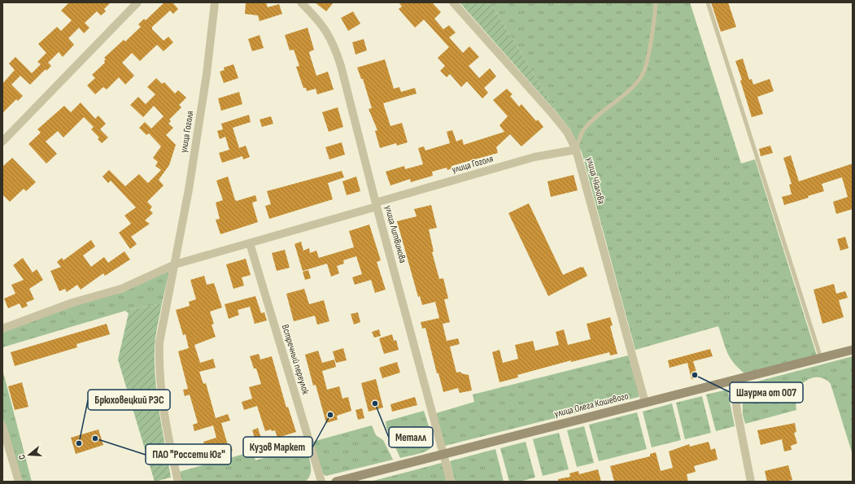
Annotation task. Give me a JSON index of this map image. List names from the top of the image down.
{
  "streets": {
    "main road": ["улица Олега Кошевого"],
    "street": [
      "улица Гоголя",
      "улица Чкалова",
      "улица Литвинова",
      "Встречный переулок"
    ]
  },
  "crossings": [
    ["улица Гоголя", "улица Чкалова"],
    ["улица Гоголя", "улица Литвинова"],
    ["улица Гоголя", "Встречный переулок"],
    ["улица Чкалова", "улица Олега Кошевого"],
    ["улица Литвинова", "улица Олега Кошевого"]
  ],
  "places": [
    "Шаурма от 007",
    "Металл",
    "Кузов Маркет",
    "ПАО \"Россети Юг\"",
    "Брюховецкий РЭС"
  ],
  "north": "left"
}
